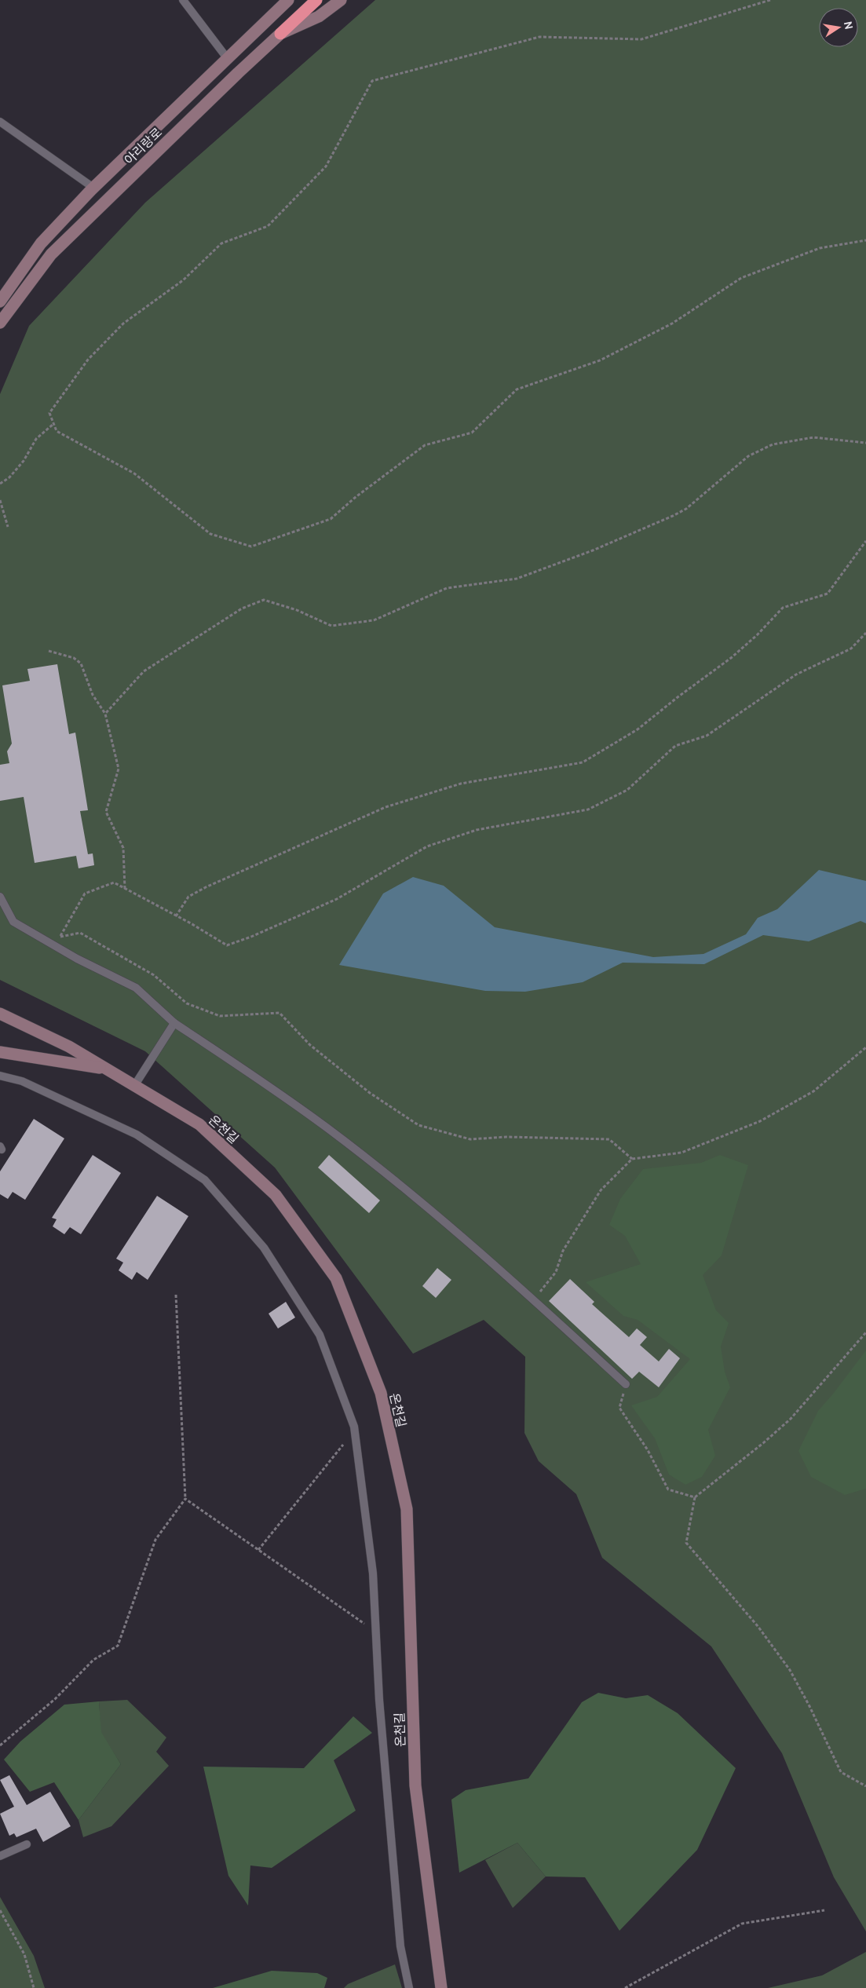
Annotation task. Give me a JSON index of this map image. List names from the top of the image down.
{
  "streets": {
    "highway": ["아리랑로"],
    "street": ["온천길"]
  },
  "north": "right"
}
